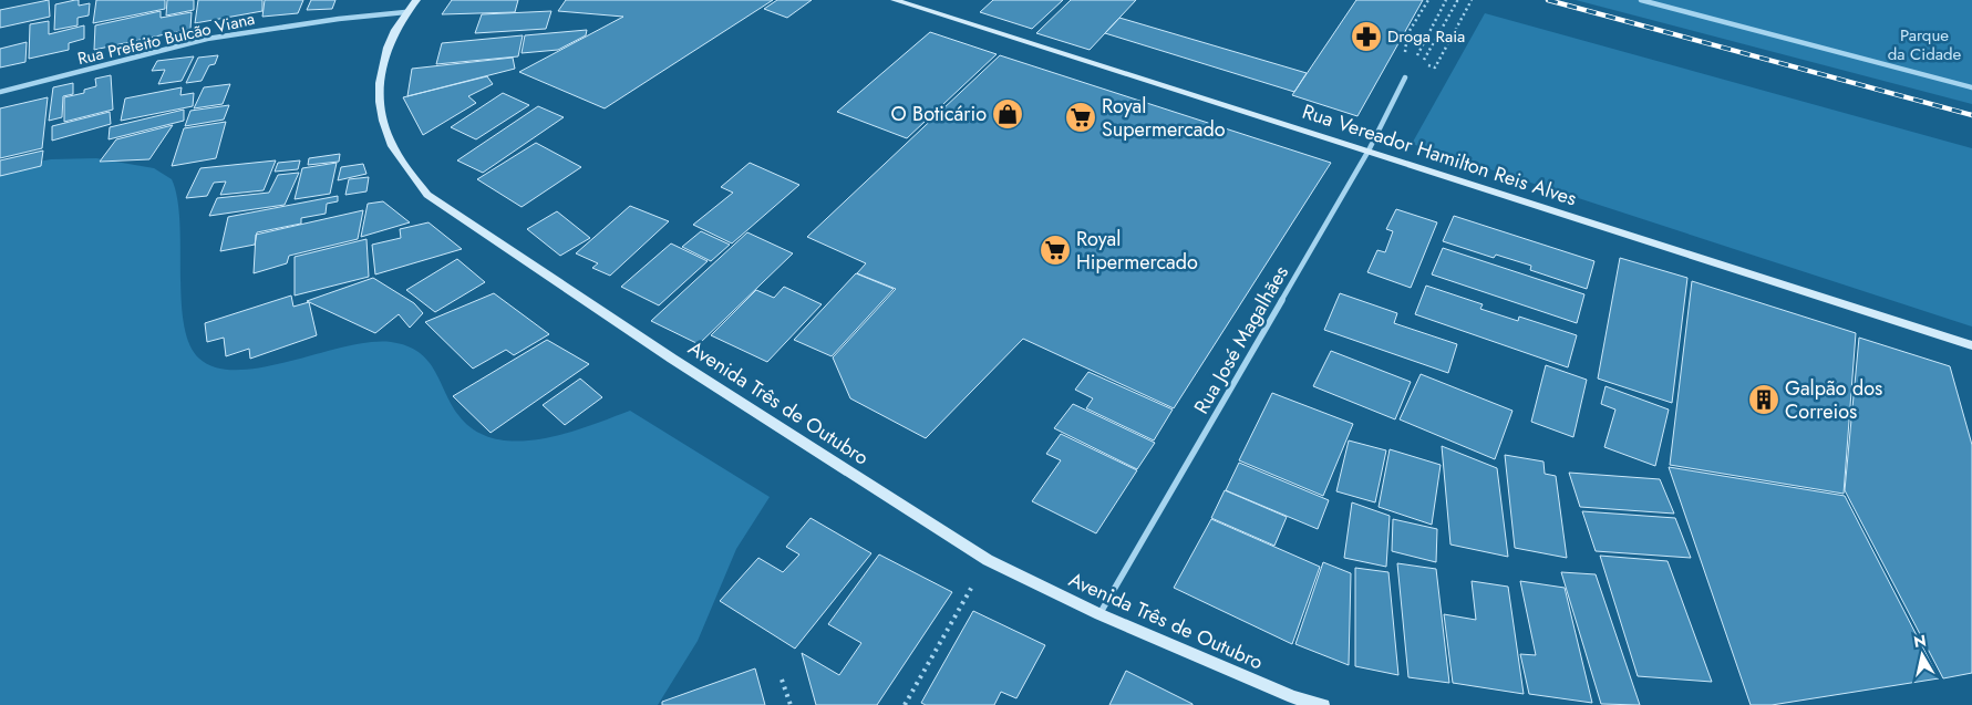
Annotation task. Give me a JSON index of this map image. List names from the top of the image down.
{
  "streets": {
    "main road": ["Rua Vereador Hamilton Reis Alves", "Avenida Três de Outubro"],
    "street": ["Rua Prefeito Bulcão Viana", "Rua José Magalhães"]
  },
  "crossings": [
    ["Rua Prefeito Bulcão Viana", "Avenida Três de Outubro"],
    ["Rua Vereador Hamilton Reis Alves", "Rua José Magalhães"],
    ["Rua José Magalhães", "Avenida Três de Outubro"]
  ],
  "parks": ["Parque da Cidade"],
  "places": {
    "pharmacy": ["Droga Raia"],
    "shop": ["O Boticário"],
    "supermarket": ["Royal Supermercado", "Royal Hipermercado"],
    "building": ["Galpão dos Correios"]
  },
  "north": "top"
}
